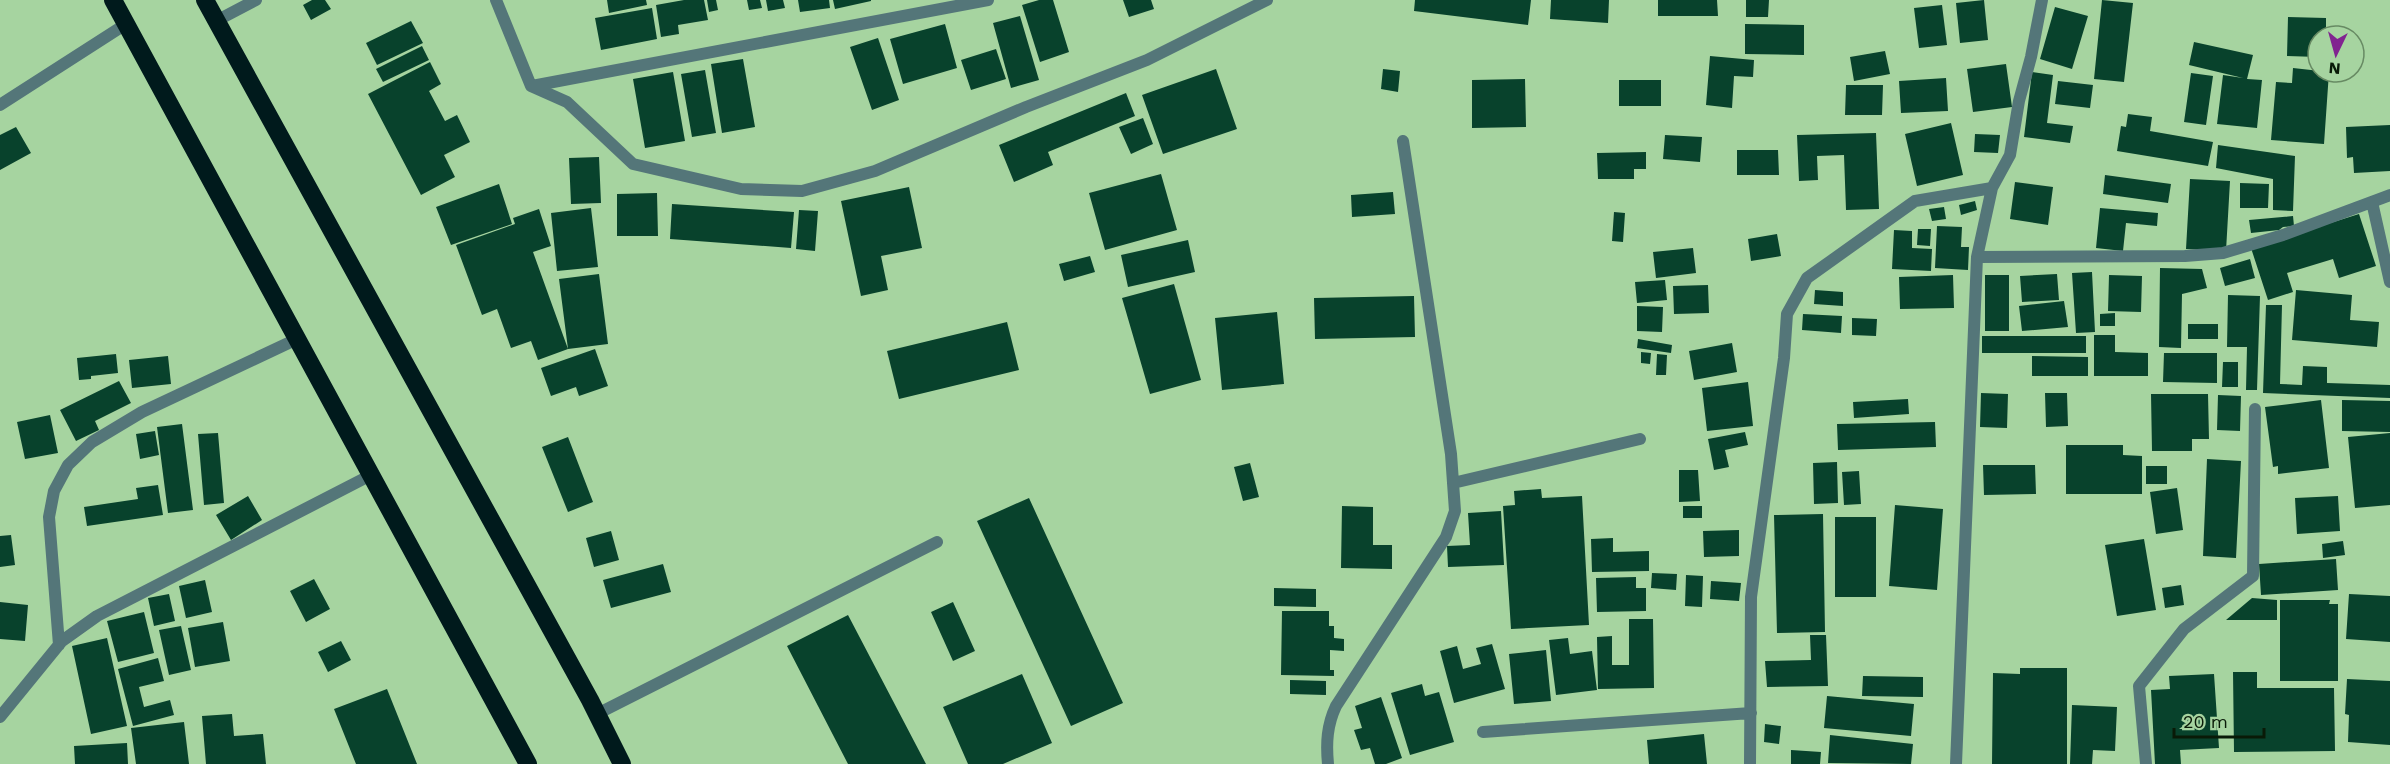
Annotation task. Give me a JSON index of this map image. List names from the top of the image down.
{
  "scale_bar": "20 m",
  "north": "bottom"
}
